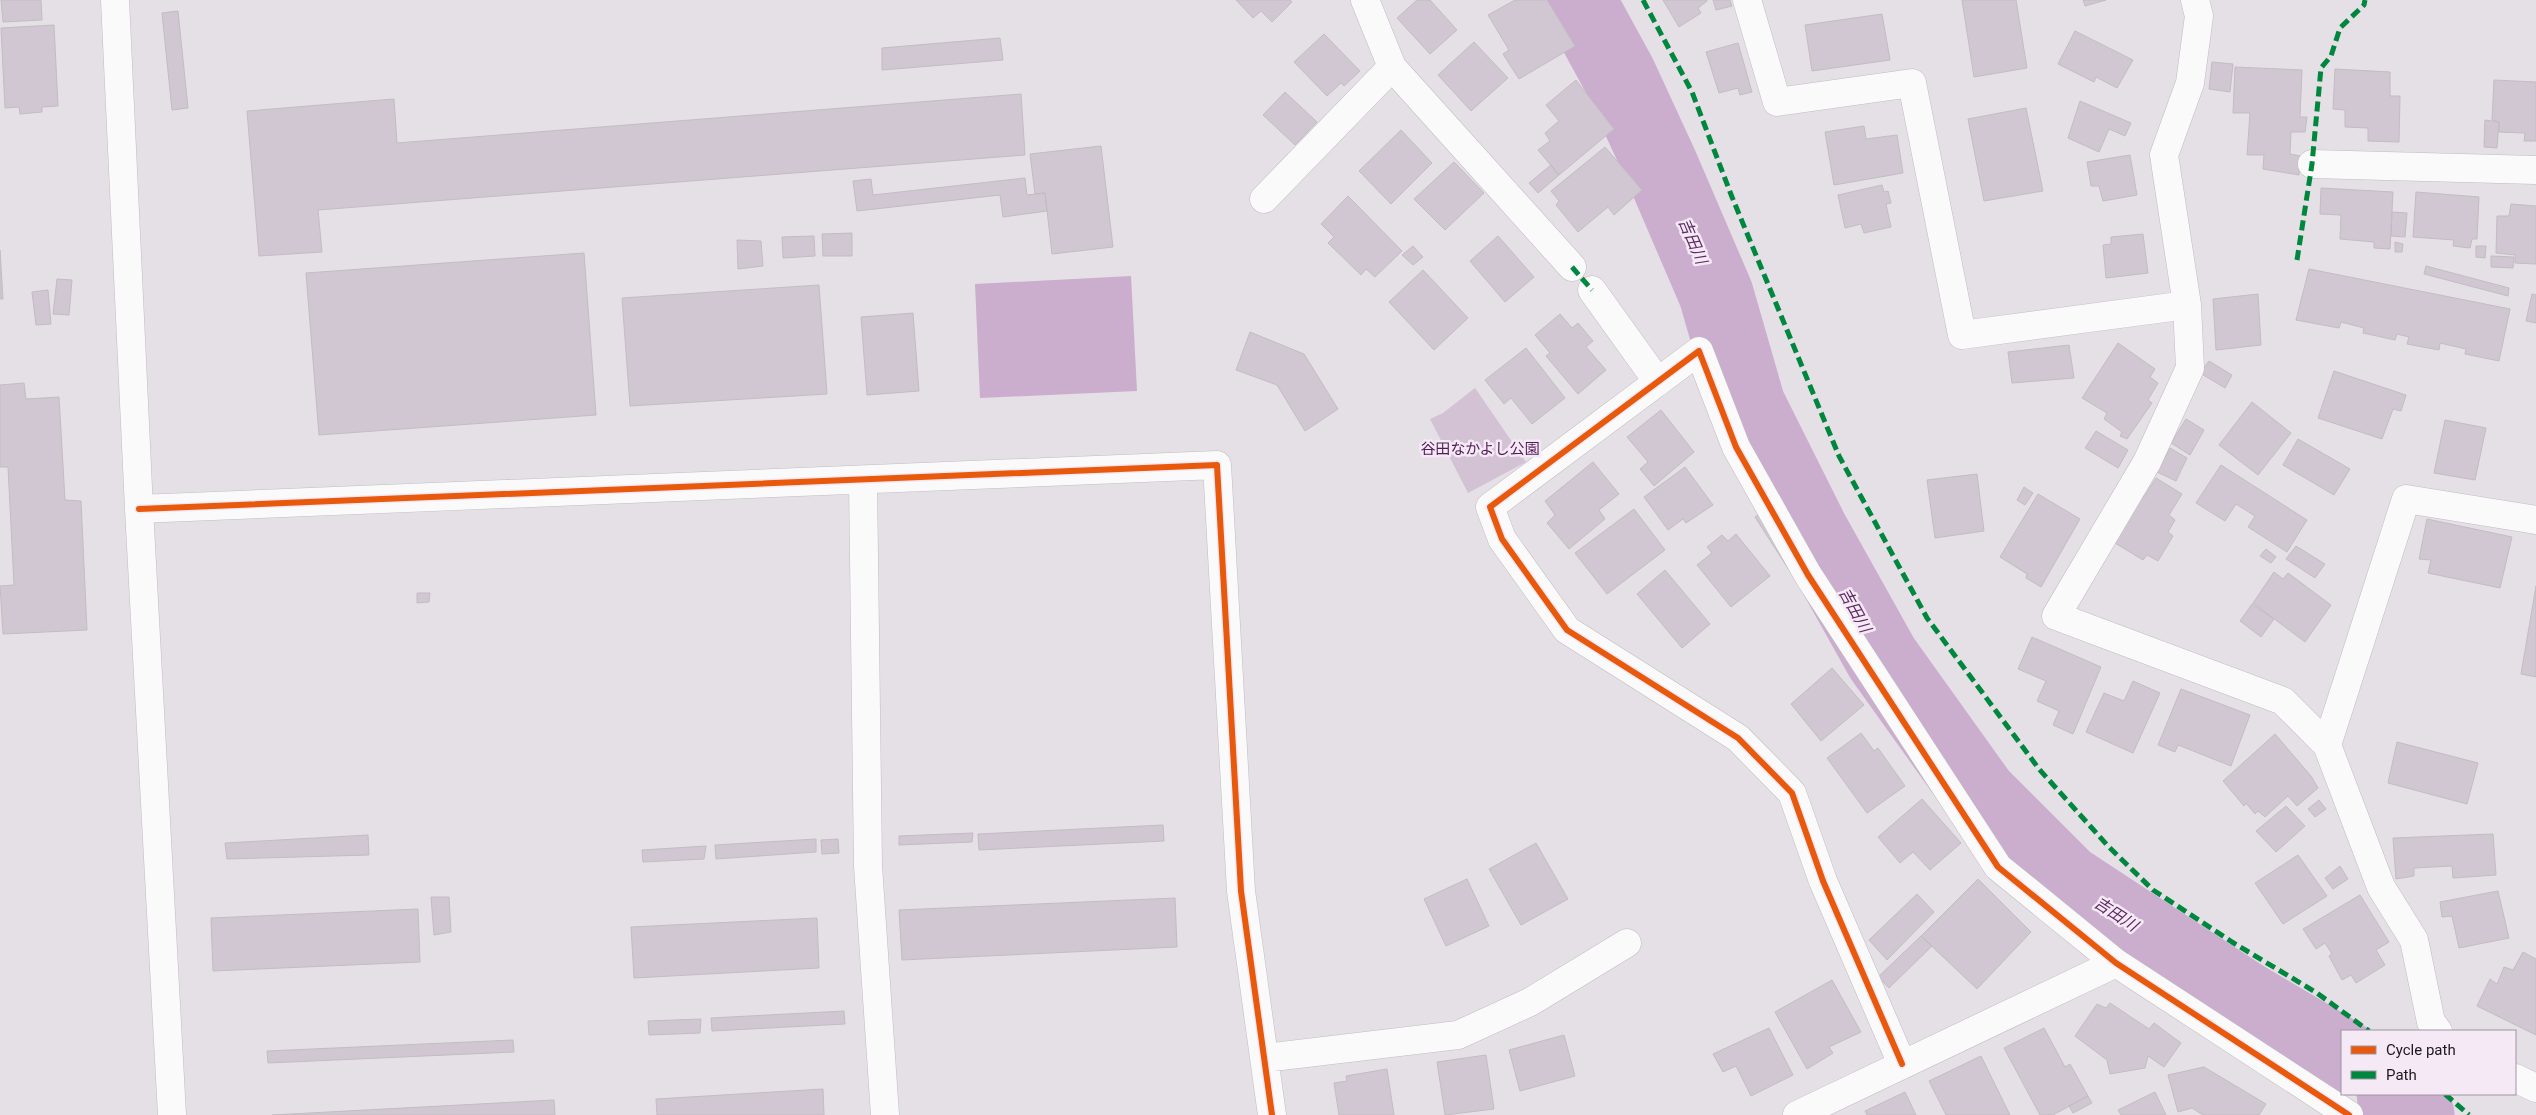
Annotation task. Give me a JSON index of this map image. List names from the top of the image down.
{
  "water": ["吉田川"],
  "parks": ["谷田なかよし公園"],
  "legend": ["Cycle path", "Path"]
}
